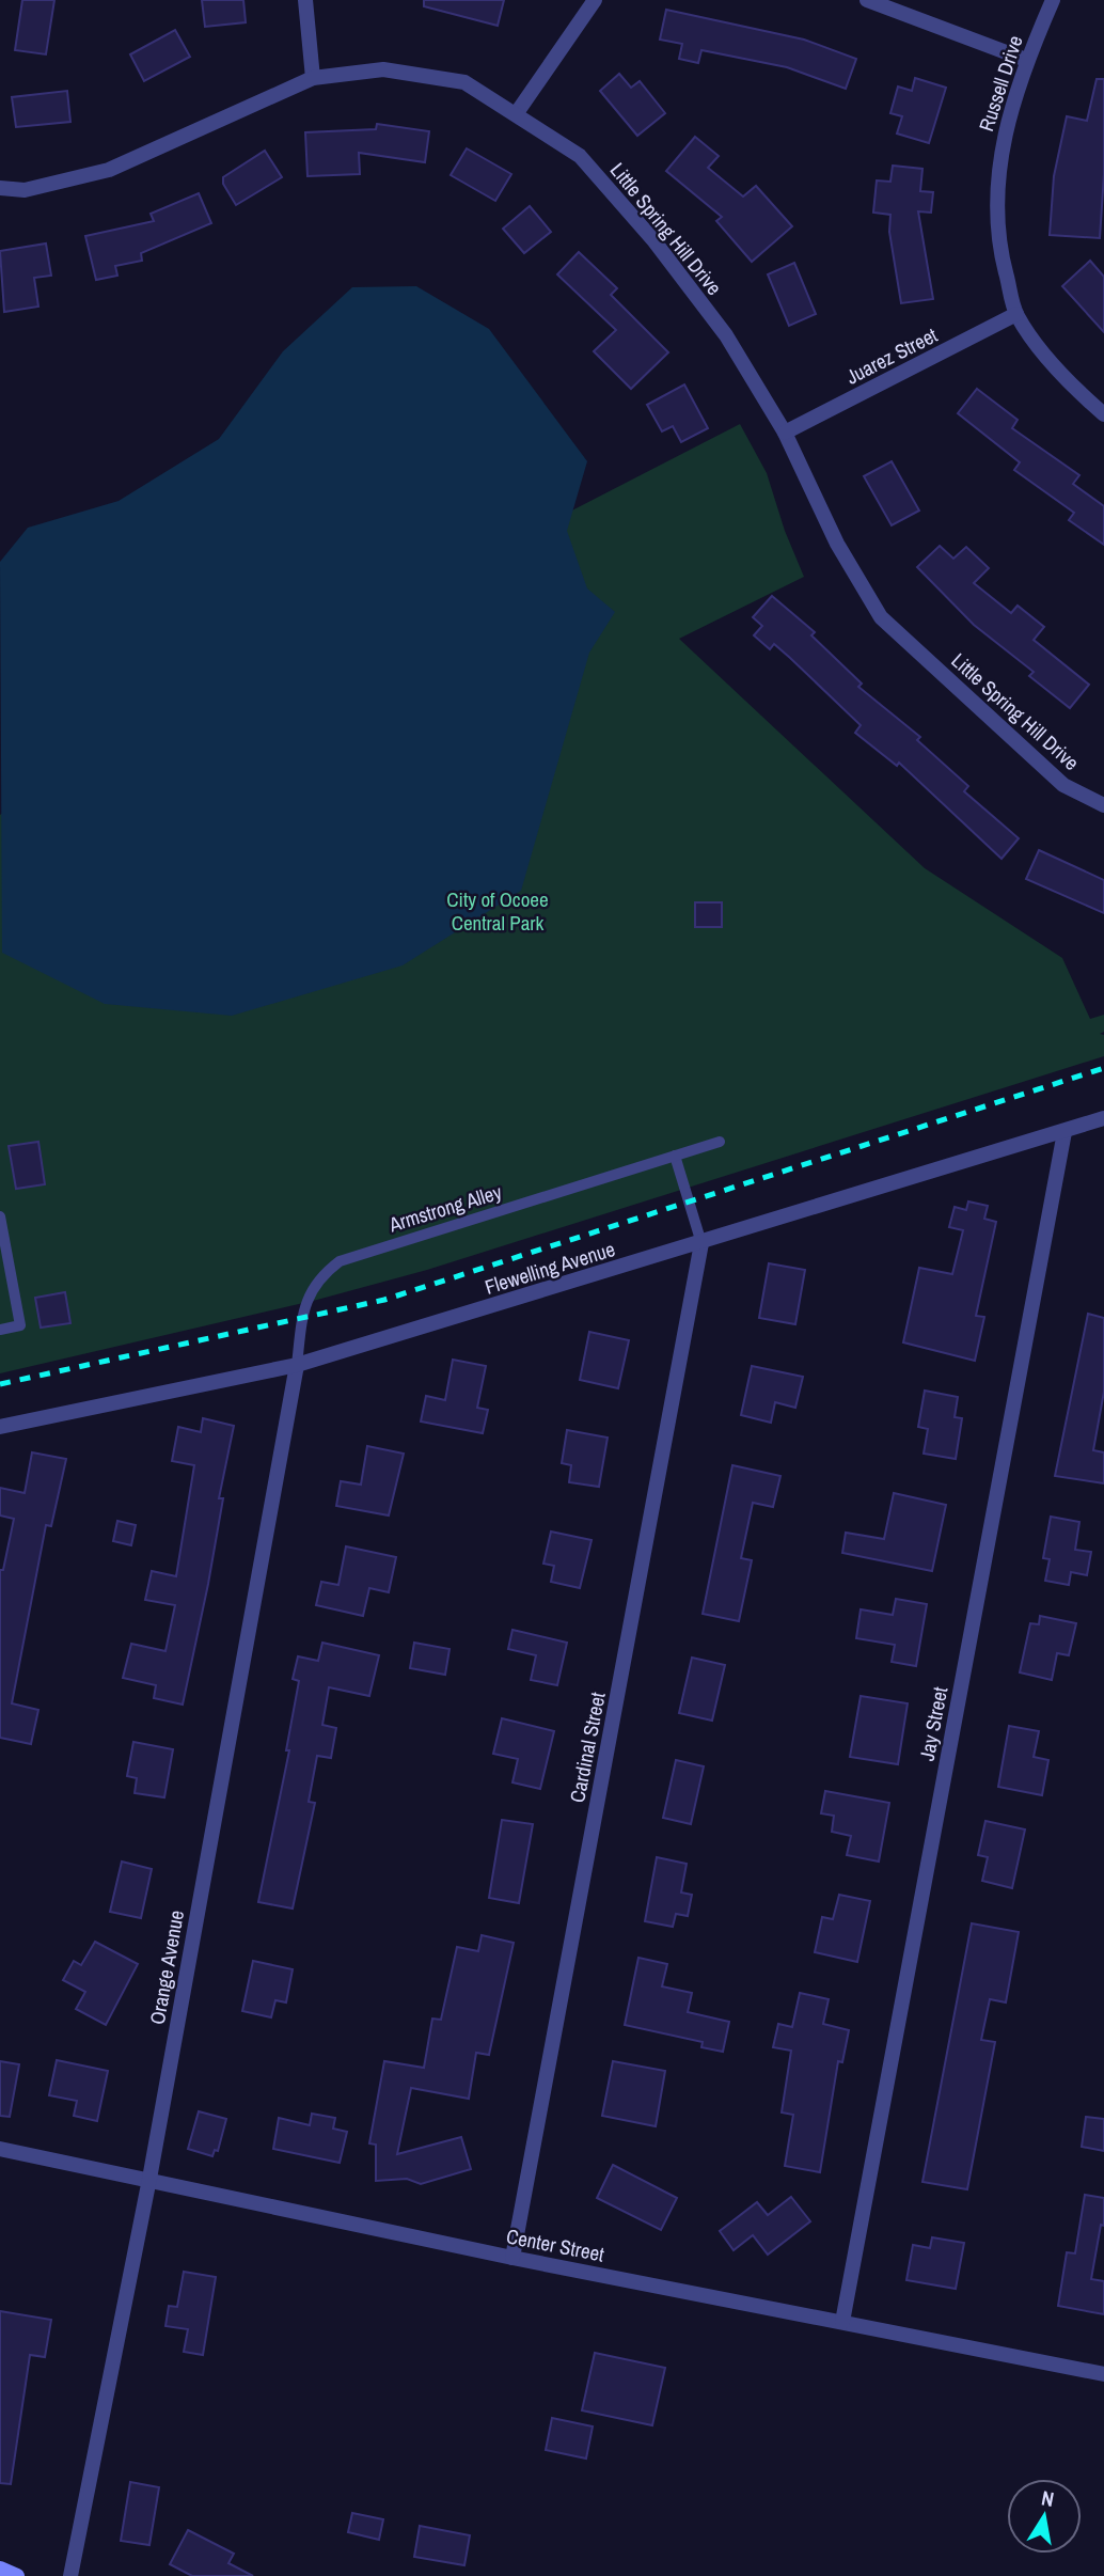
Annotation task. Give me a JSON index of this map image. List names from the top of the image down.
{
  "streets": {
    "street": [
      "Russell Drive",
      "Little Spring Hill Drive",
      "Juarez Street",
      "Flewelling Avenue",
      "Jay Street",
      "Cardinal Street",
      "Orange Avenue",
      "Center Street"
    ],
    "lane": ["Armstrong Alley"]
  },
  "crossings": [
    ["Russell Drive", "Juarez Street"],
    ["Little Spring Hill Drive", "Juarez Street"],
    ["Armstrong Alley", "Flewelling Avenue"],
    ["Armstrong Alley", "Orange Avenue"],
    ["Flewelling Avenue", "Jay Street"],
    ["Flewelling Avenue", "Cardinal Street"],
    ["Flewelling Avenue", "Orange Avenue"],
    ["Jay Street", "Center Street"],
    ["Cardinal Street", "Center Street"],
    ["Orange Avenue", "Center Street"]
  ],
  "parks": ["City of Ocoee Central Park"],
  "north": "top"
}
